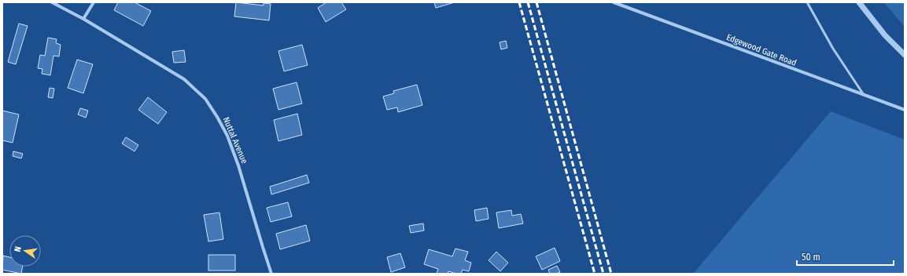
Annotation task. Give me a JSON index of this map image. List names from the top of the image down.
{
  "streets": {
    "street": ["Edgewood Gate Road", "Nuttal Avenue"]
  },
  "scale_bar": "50 m",
  "north": "left"
}
